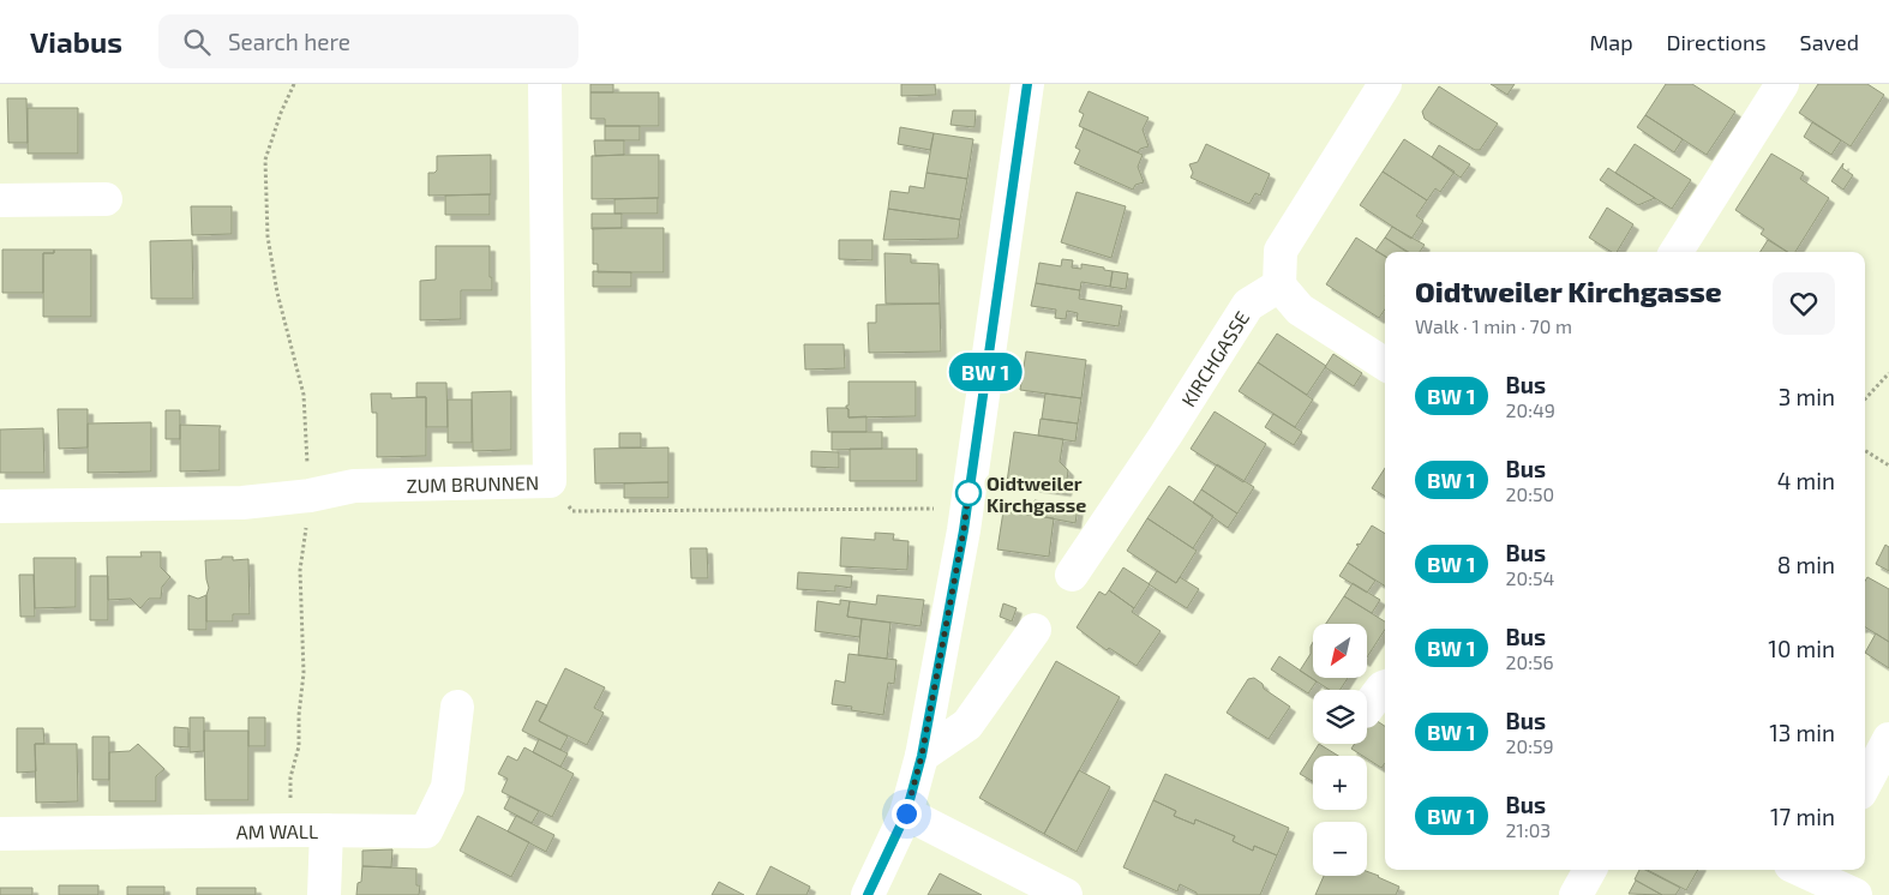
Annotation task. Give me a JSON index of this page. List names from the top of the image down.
{
  "streets": {
    "street": ["KIRCHGASSE", "ZUM BRUNNEN", "AM WALL"]
  },
  "places": ["Oidtweiler Kirchgasse"],
  "north": "bottom left",
  "page": {
    "header": "Viabus",
    "search": "Search here",
    "nav": ["Map", "Directions", "Saved"],
    "on_map": "BW 1",
    "heading": ["Oidtweiler Kirchgasse", "Walk · 1 min · 70 m"],
    "list": [
      {
        "mark": "BW 1",
        "name": "Bus",
        "note": "20:49",
        "value": "3 min"
      },
      {
        "mark": "BW 1",
        "name": "Bus",
        "note": "20:50",
        "value": "4 min"
      },
      {
        "mark": "BW 1",
        "name": "Bus",
        "note": "20:54",
        "value": "8 min"
      },
      {
        "mark": "BW 1",
        "name": "Bus",
        "note": "20:56",
        "value": "10 min"
      },
      {
        "mark": "BW 1",
        "name": "Bus",
        "note": "20:59",
        "value": "13 min"
      },
      {
        "mark": "BW 1",
        "name": "Bus",
        "note": "21:03",
        "value": "17 min"
      }
    ],
    "map_buttons": ["+", "−"]
  }
}
